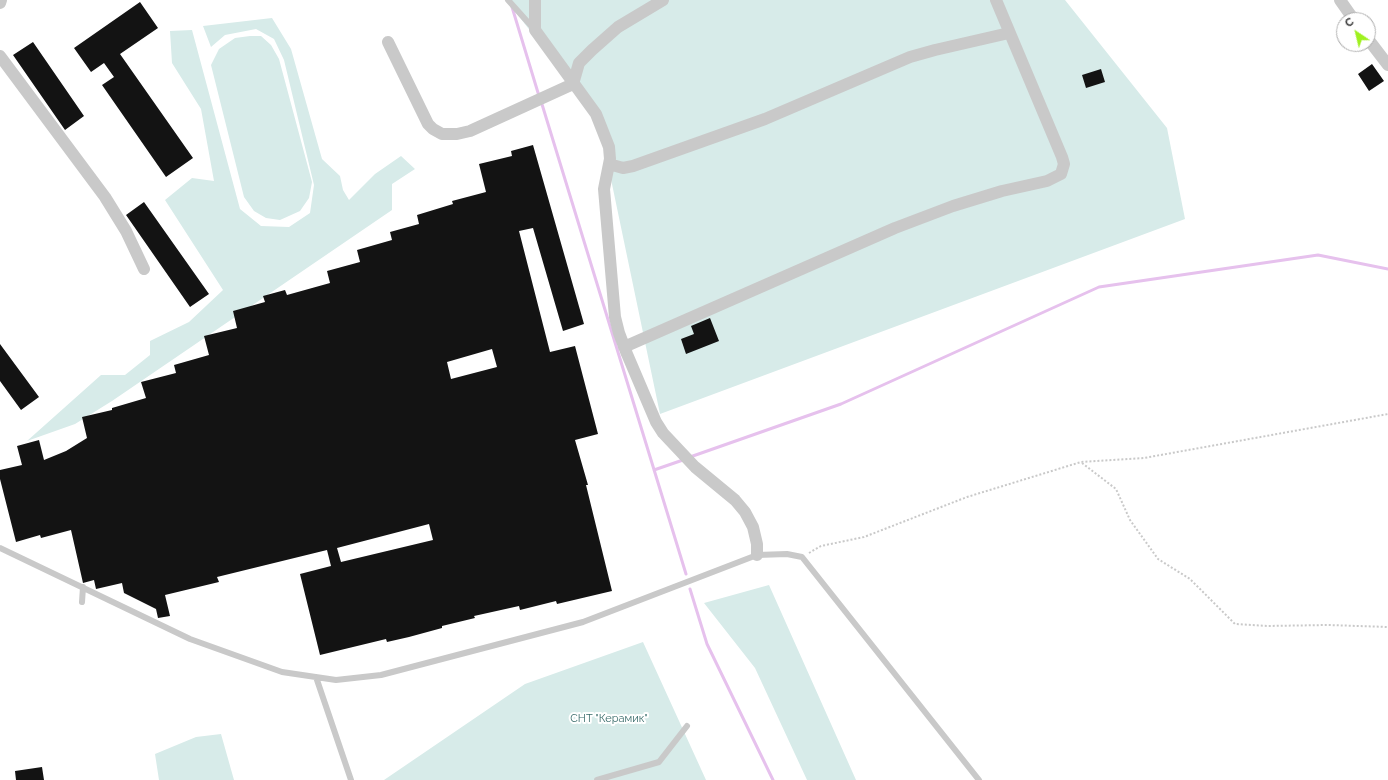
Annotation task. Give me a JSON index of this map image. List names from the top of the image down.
{
  "parks": ["СНТ \"Керамик\""],
  "north": "top left"
}
